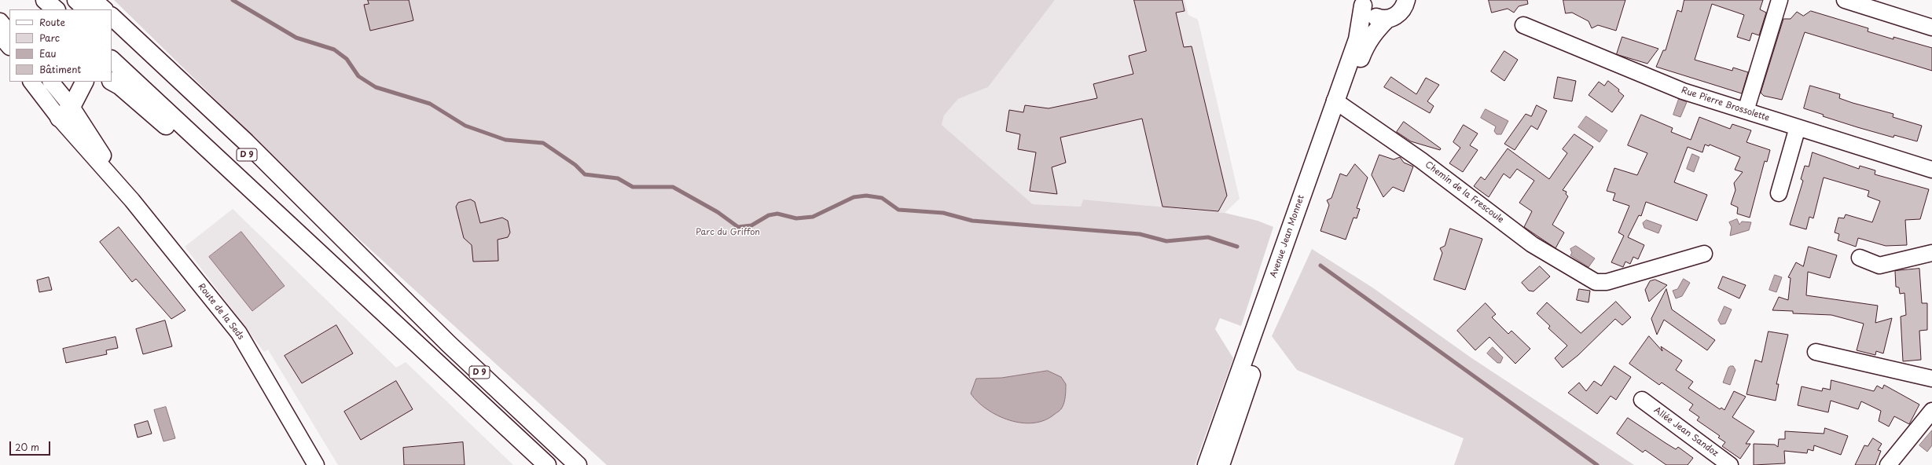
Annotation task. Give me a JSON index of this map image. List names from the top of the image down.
{
  "streets": {
    "main road": ["D 9", "Avenue Jean Monnet"],
    "street": [
      "Rue Pierre Brossolette",
      "Chemin de la Frescoule",
      "Route de la Seds",
      "Allée Jean Sandoz"
    ]
  },
  "crossings": [
    ["Chemin de la Frescoule", "Avenue Jean Monnet"]
  ],
  "parks": ["Parc du Griffon"],
  "legend": [
    "Route",
    "Parc",
    "Eau",
    "Bâtiment"
  ],
  "scale_bar": "20 m"
}
